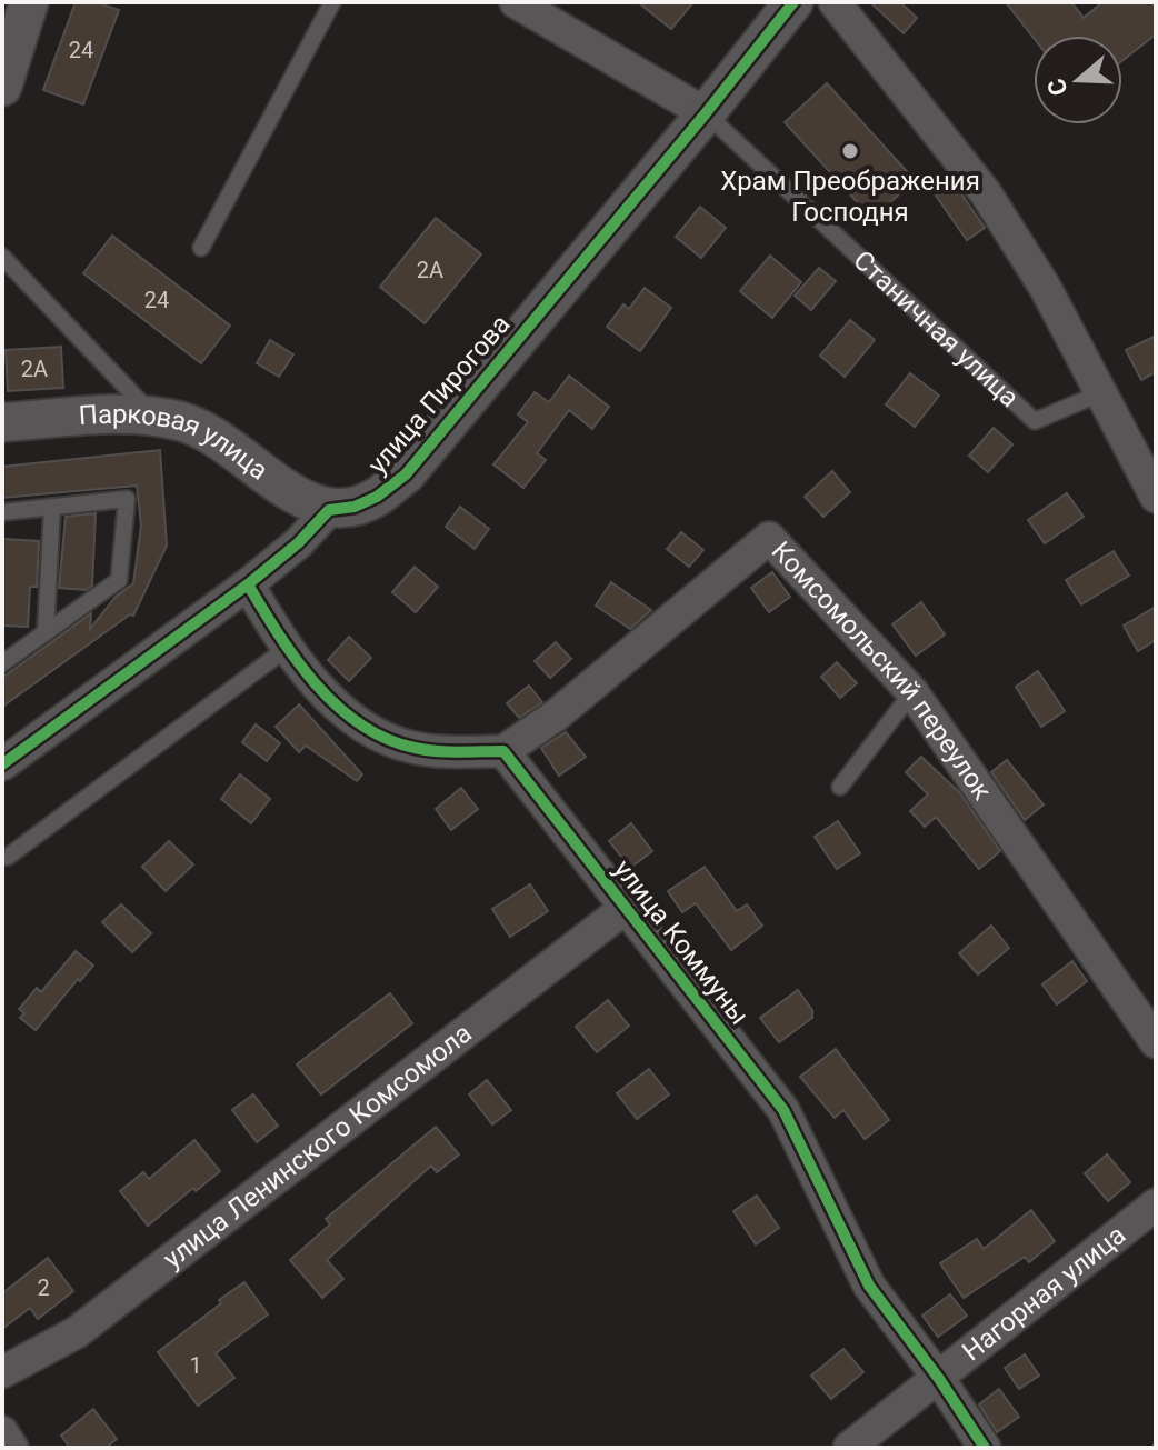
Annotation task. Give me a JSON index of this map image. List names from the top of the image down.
{
  "streets": {
    "street": [
      "улица Пирогова",
      "Парковая улица",
      "Комсомольский переулок",
      "улица Коммуны",
      "улица Ленинского Комсомола",
      "Нагорная улица"
    ],
    "lane": ["Станичная улица"]
  },
  "crossings": [
    ["Станичная улица", "улица Пирогова"],
    ["улица Пирогова", "Парковая улица"],
    ["Комсомольский переулок", "улица Коммуны"],
    ["улица Коммуны", "улица Ленинского Комсомола"],
    ["улица Коммуны", "Нагорная улица"]
  ],
  "places": ["Храм Преображения Господня"],
  "house_numbers": [
    "24",
    "2А",
    "24",
    "2А",
    "2",
    "1"
  ],
  "north": "left"
}
